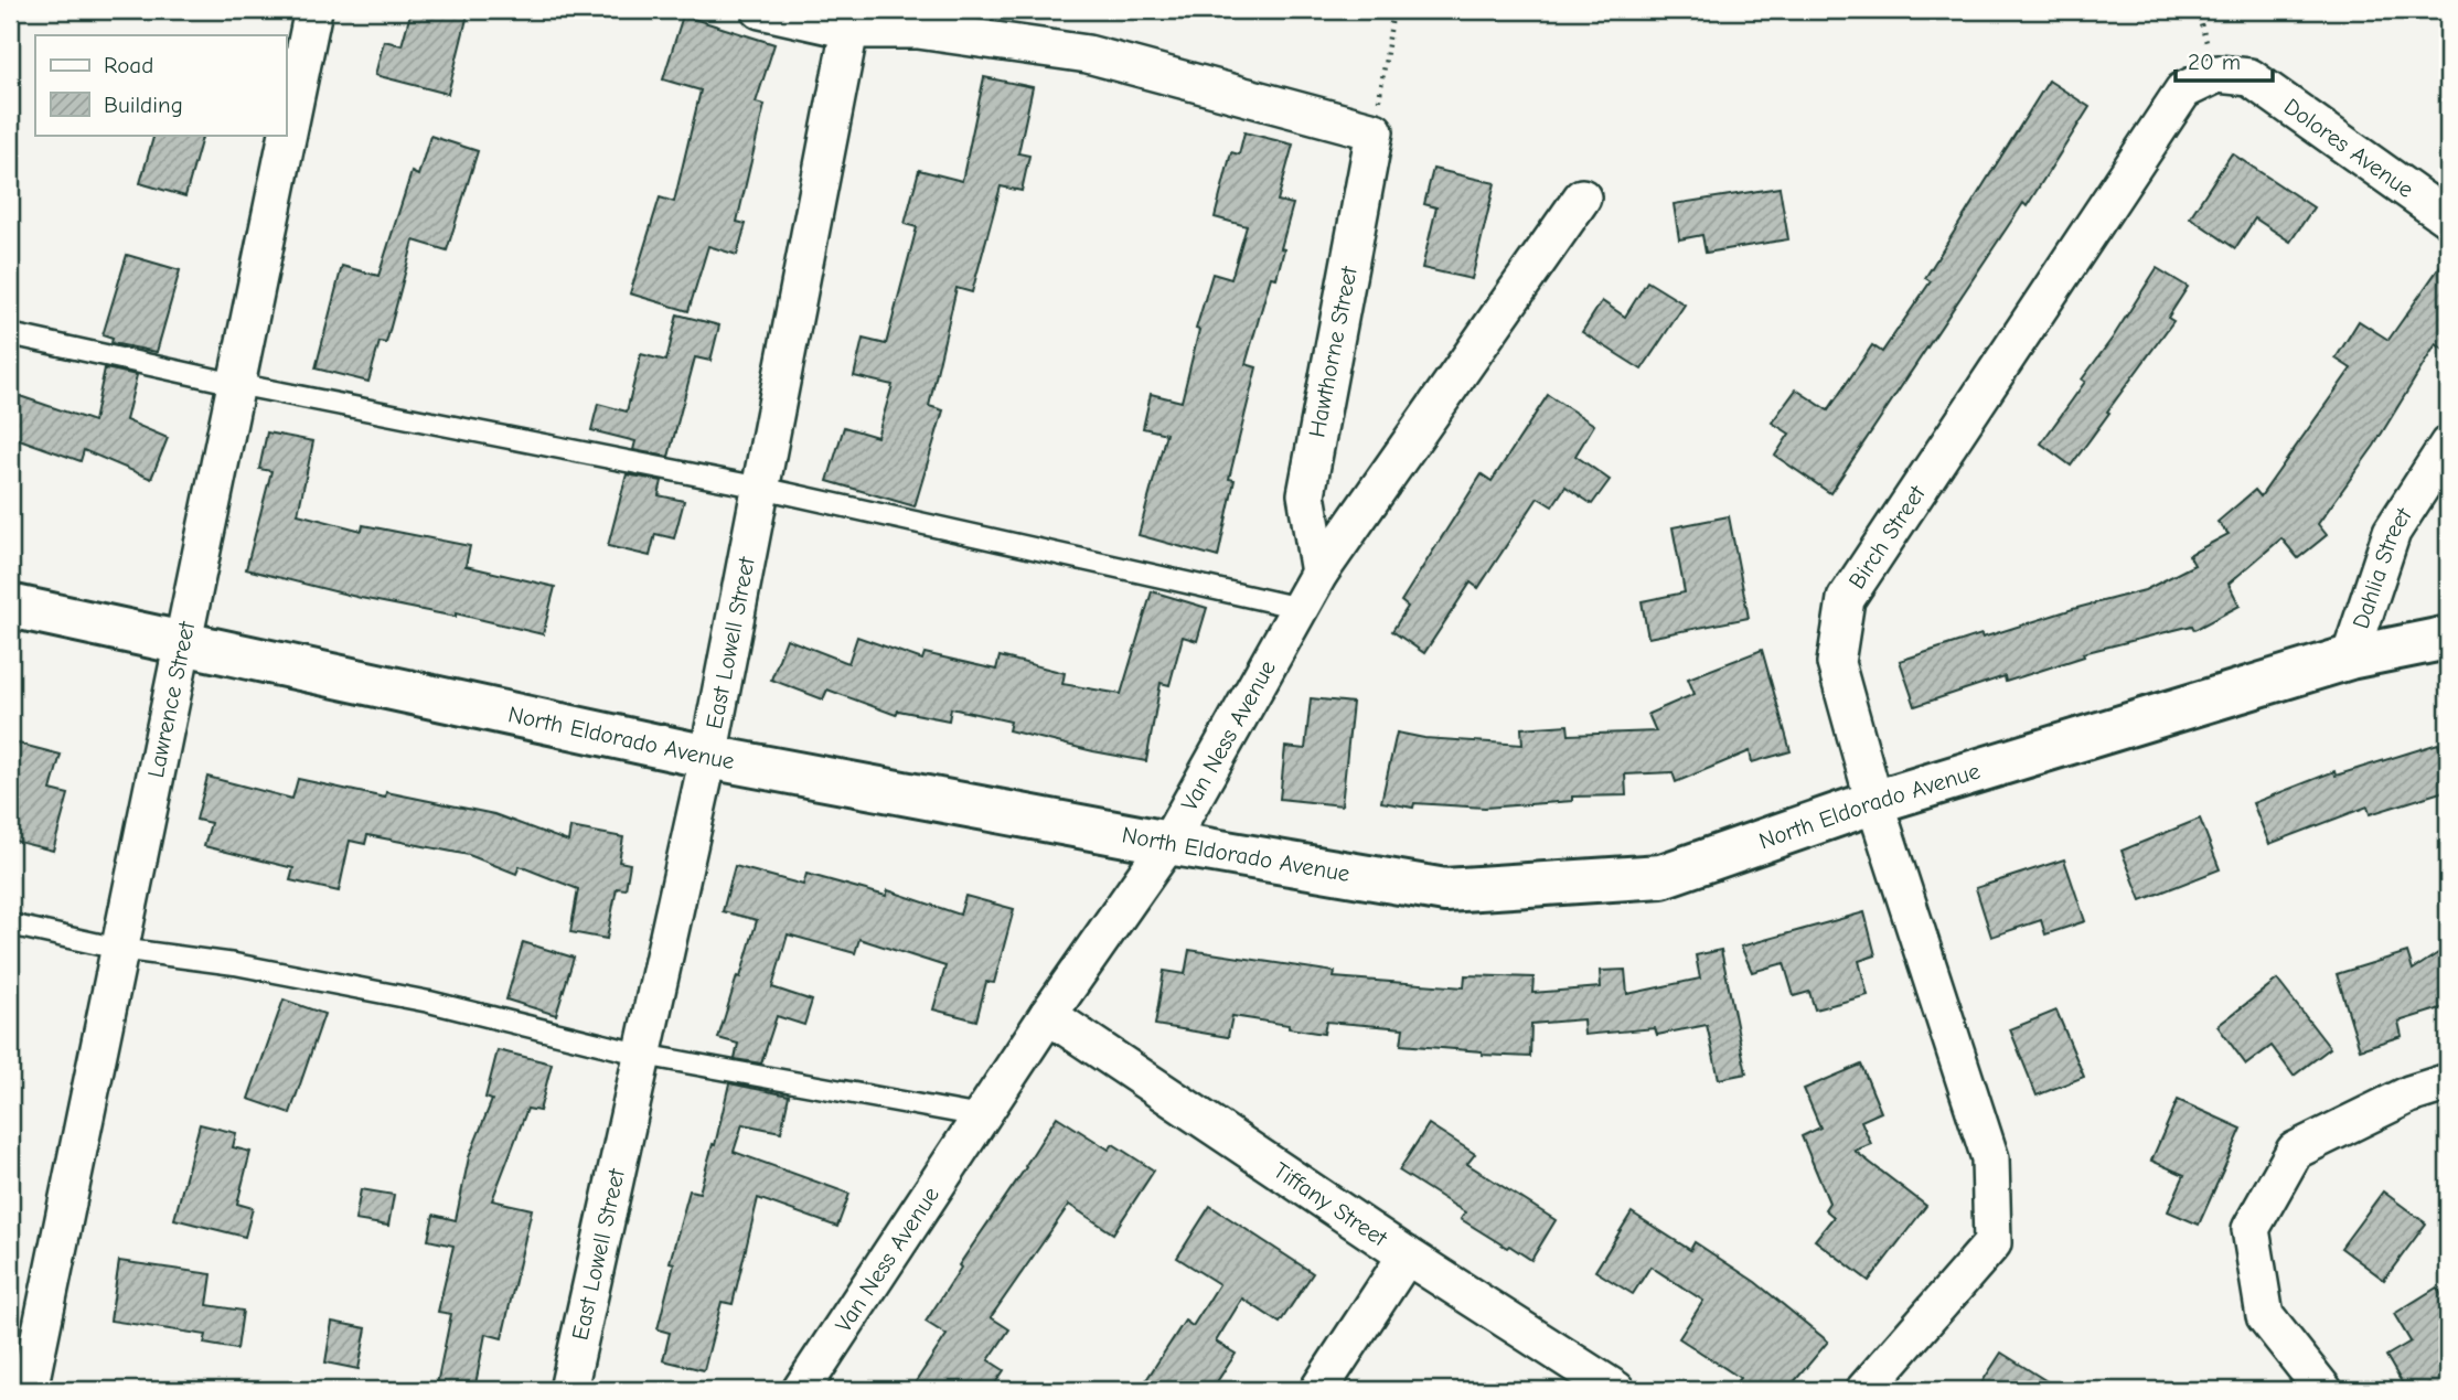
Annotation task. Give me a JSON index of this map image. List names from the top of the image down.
{
  "streets": {
    "street": [
      "Dolores Avenue",
      "Hawthorne Street",
      "Birch Street",
      "Dahlia Street",
      "East Lowell Street",
      "Lawrence Street",
      "Van Ness Avenue",
      "North Eldorado Avenue",
      "Tiffany Street"
    ]
  },
  "crossings": [
    ["Dolores Avenue", "Birch Street"],
    ["Hawthorne Street", "Van Ness Avenue"],
    ["Birch Street", "North Eldorado Avenue"],
    ["Dahlia Street", "North Eldorado Avenue"],
    ["East Lowell Street", "North Eldorado Avenue"],
    ["Lawrence Street", "North Eldorado Avenue"],
    ["Van Ness Avenue", "North Eldorado Avenue"],
    ["Van Ness Avenue", "Tiffany Street"]
  ],
  "legend": ["Road", "Building"],
  "scale_bar": "20 m"
}
